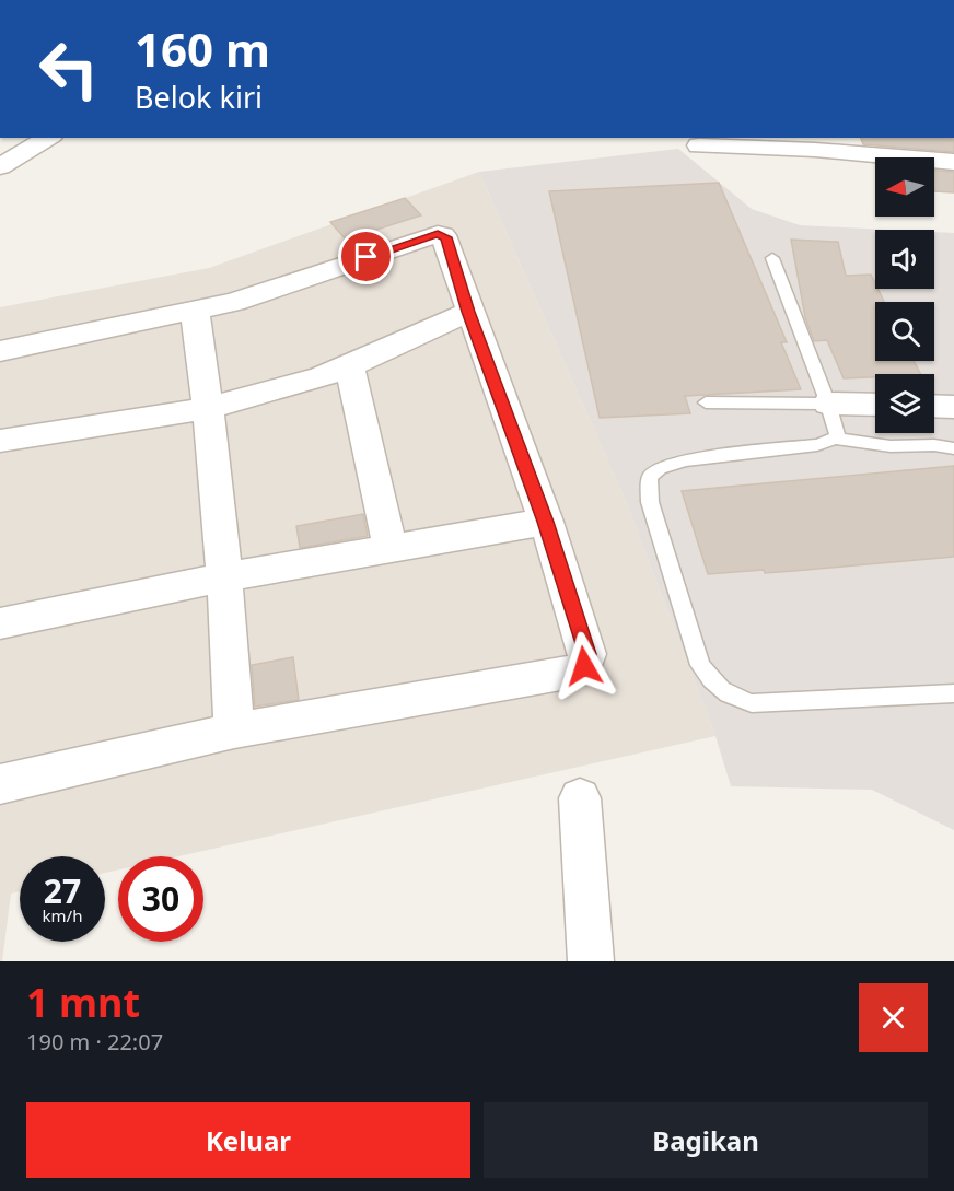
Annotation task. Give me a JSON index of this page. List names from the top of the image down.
{
  "north": "left",
  "page": {
    "turn": ["160 m", "Belok kiri"],
    "speed": "27 km/h",
    "limit": "30",
    "heading": ["1 mnt", "190 m · 22:07"],
    "buttons": ["Keluar", "Bagikan"]
  }
}
